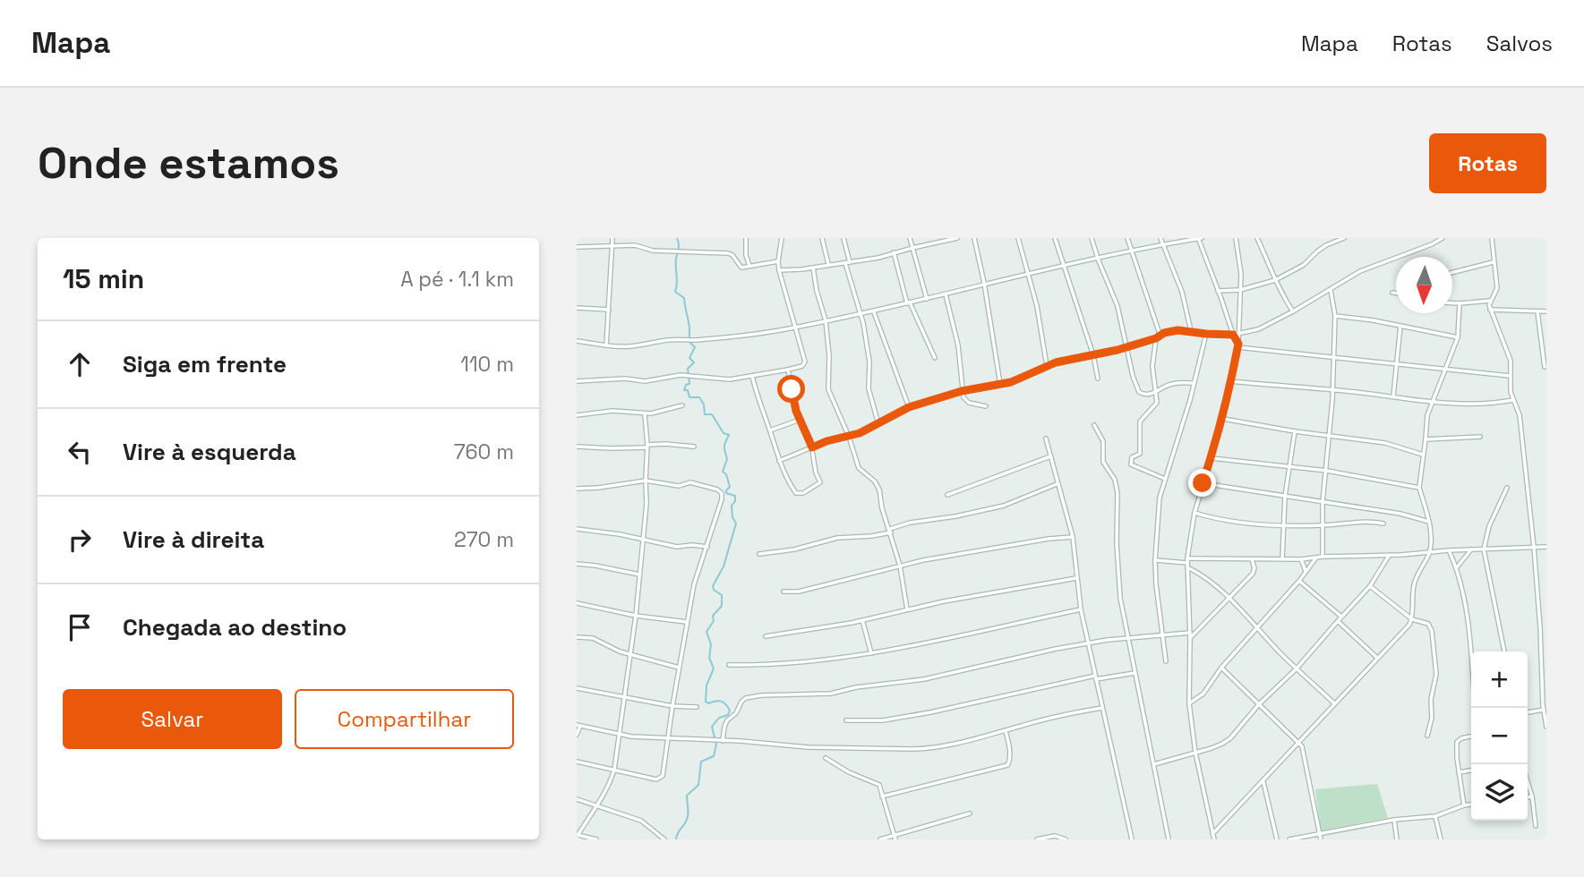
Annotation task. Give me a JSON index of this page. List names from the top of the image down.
{
  "north": "bottom",
  "page": {
    "header": "Mapa",
    "nav": ["Mapa", "Rotas", "Salvos"],
    "buttons": [
      "Rotas",
      ["Salvar", "Compartilhar"]
    ],
    "title": "Onde estamos",
    "heading": ["15 min", "A pé · 1.1 km"],
    "list": [
      ["Siga em frente", "110 m"],
      ["Vire à esquerda", "760 m"],
      ["Vire à direita", "270 m"],
      "Chegada ao destino"
    ],
    "map_buttons": ["+", "−"]
  }
}
